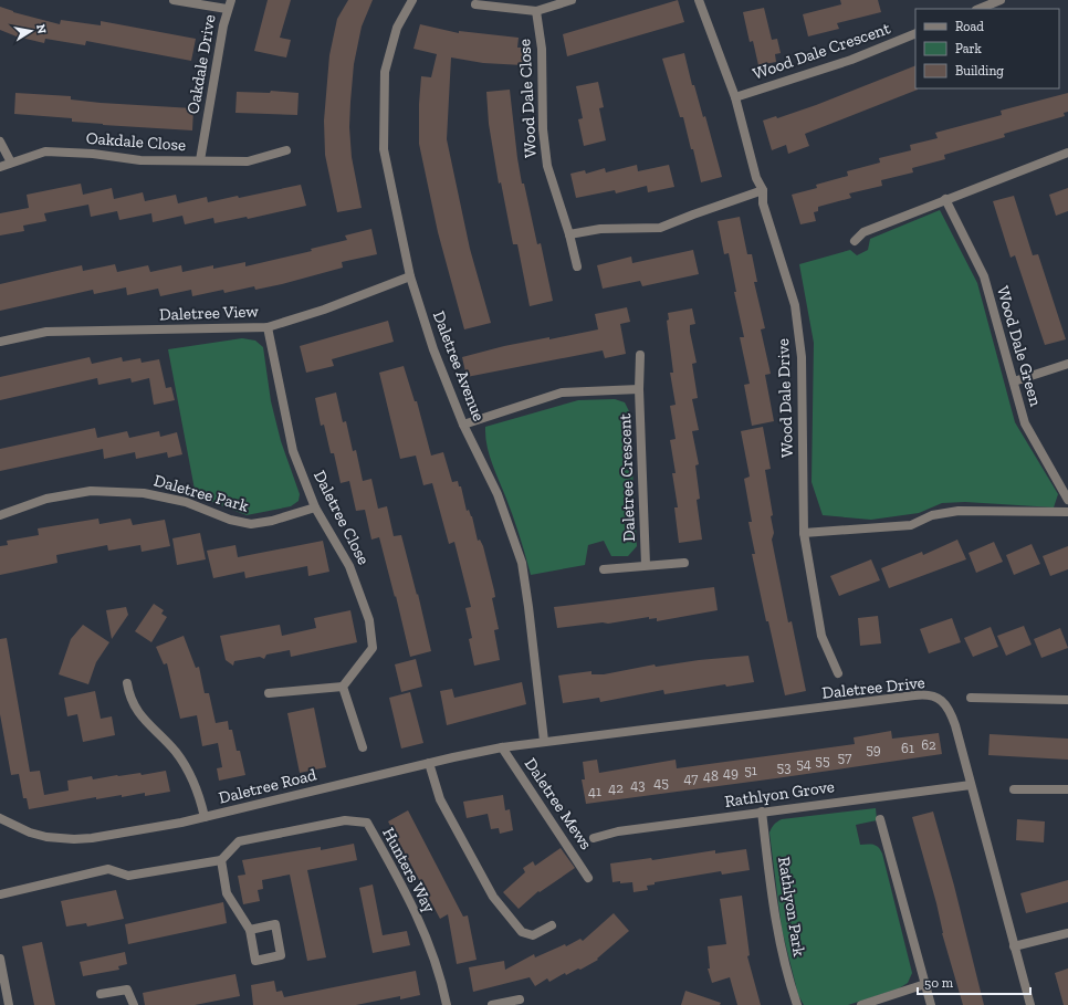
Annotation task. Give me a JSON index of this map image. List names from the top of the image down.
{
  "streets": {
    "street": [
      "Wood Dale Crescent",
      "Oakdale Drive",
      "Wood Dale Close",
      "Oakdale Close",
      "Daletree View",
      "Wood Dale Green",
      "Daletree Avenue",
      "Wood Dale Drive",
      "Daletree Crescent",
      "Daletree Park",
      "Daletree Close",
      "Daletree Drive",
      "Daletree Road",
      "Rathlyon Grove",
      "Daletree Mews",
      "Hunters Way",
      "Rathlyon Park"
    ]
  },
  "crossings": [
    ["Wood Dale Crescent", "Wood Dale Drive"],
    ["Oakdale Drive", "Oakdale Close"],
    ["Daletree View", "Daletree Avenue"],
    ["Daletree View", "Daletree Close"],
    ["Daletree Avenue", "Daletree Crescent"],
    ["Daletree Avenue", "Daletree Drive"],
    ["Daletree Avenue", "Daletree Road"],
    ["Daletree Park", "Daletree Close"],
    ["Daletree Drive", "Daletree Road"],
    ["Daletree Drive", "Rathlyon Grove"],
    ["Daletree Road", "Daletree Mews"],
    ["Rathlyon Grove", "Rathlyon Park"]
  ],
  "house_numbers": [
    "62",
    "61",
    "59",
    "57",
    "55",
    "54",
    "53",
    "51",
    "49",
    "48",
    "47",
    "45",
    "43",
    "42",
    "41"
  ],
  "legend": ["Road", "Park", "Building"],
  "scale_bar": "50 m",
  "north": "right"
}
